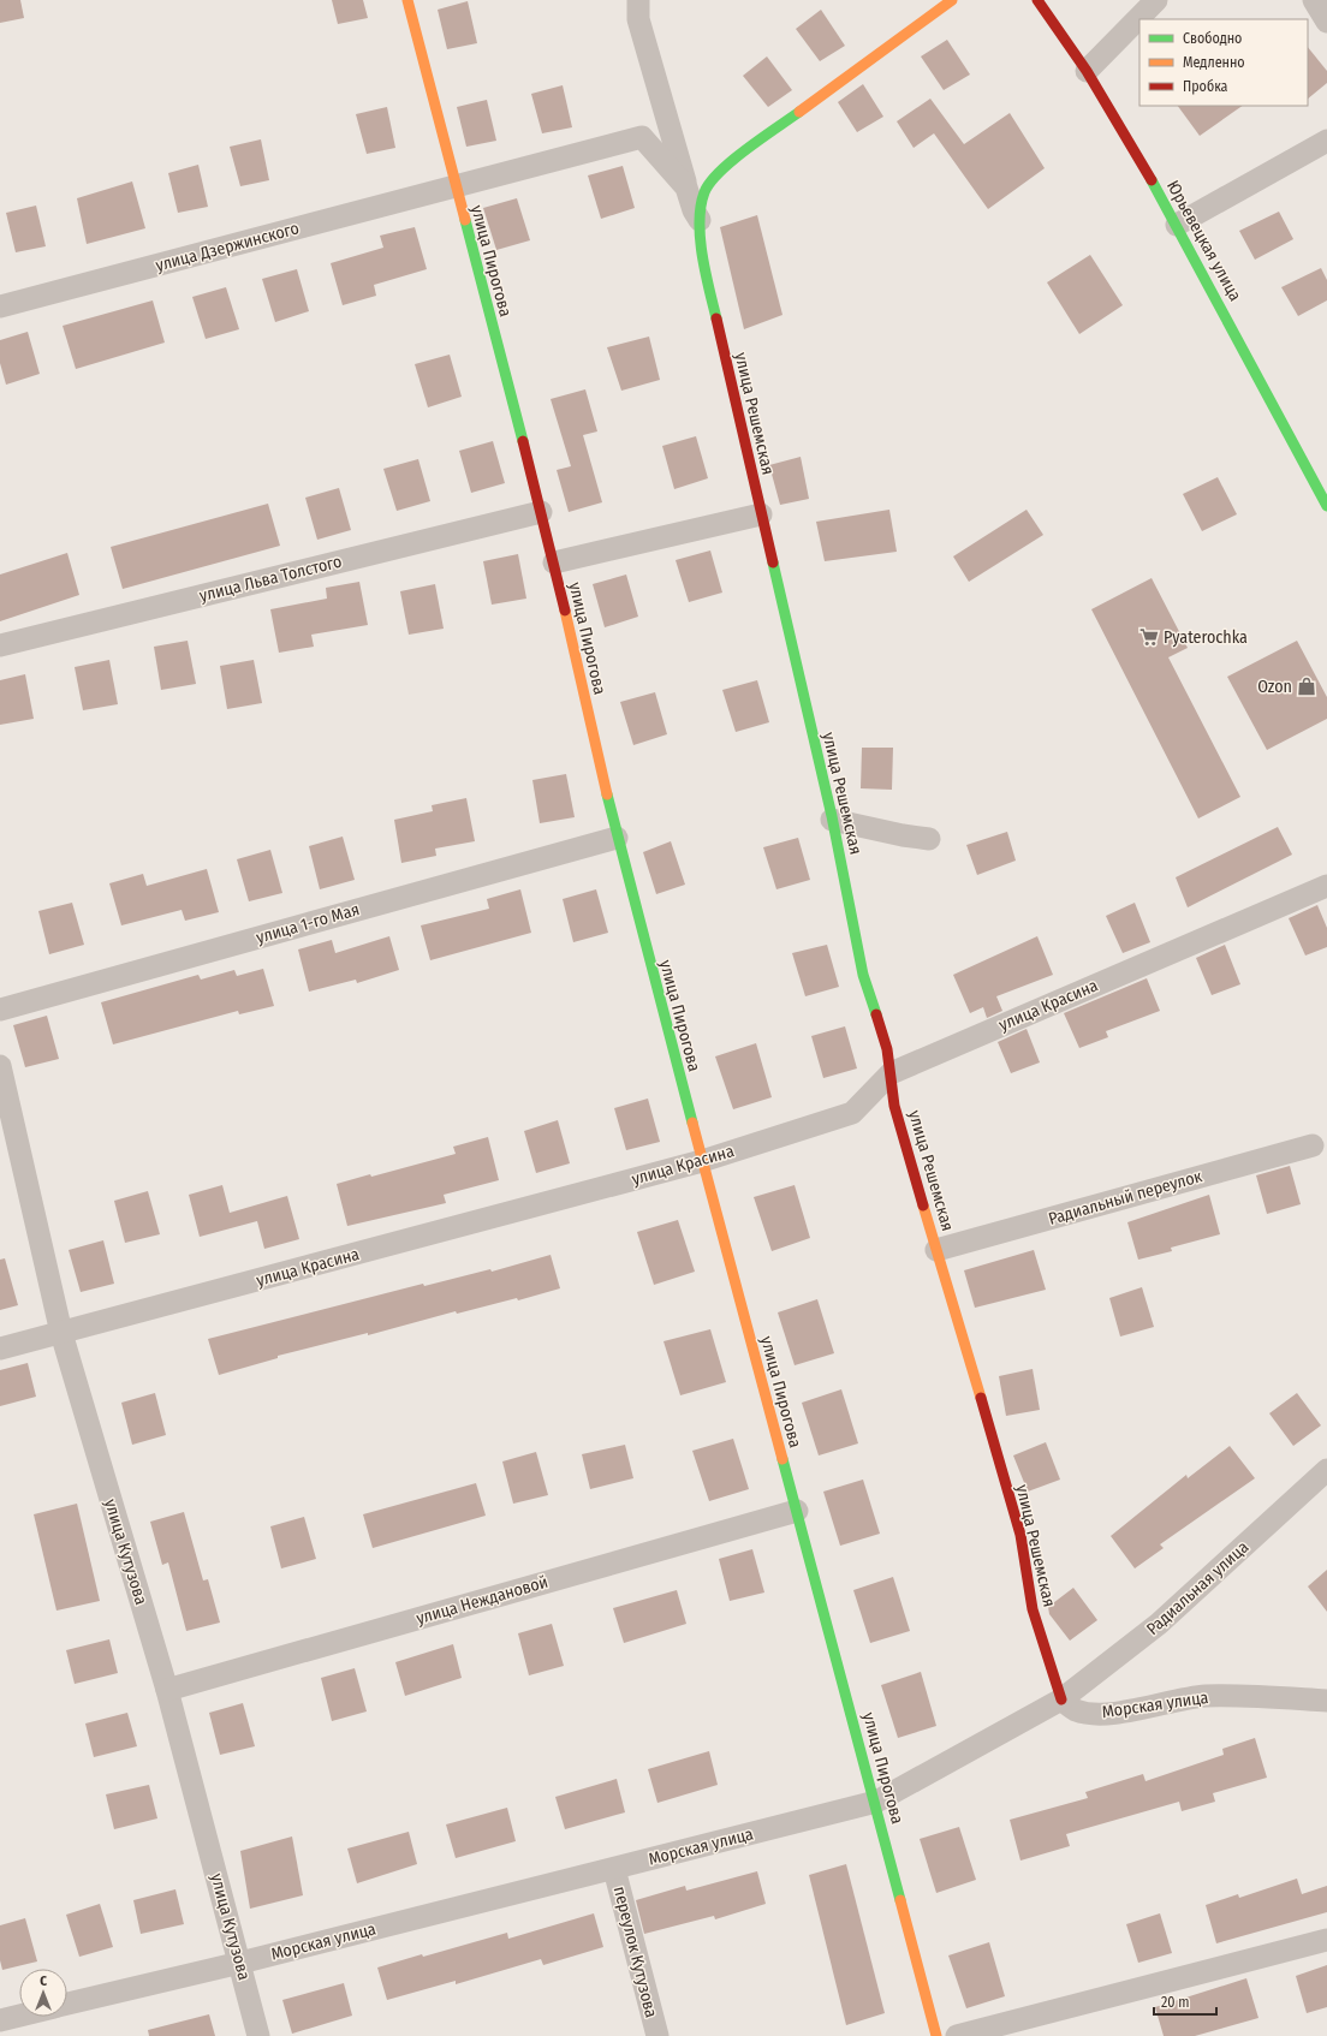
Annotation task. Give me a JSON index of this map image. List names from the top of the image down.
{
  "streets": {
    "street": [
      "Юрьевецкая улица",
      "улица Дзержинского",
      "улица Пирогова",
      "улица Решемская",
      "улица Льва Толстого",
      "улица 1-го Мая",
      "улица Красина",
      "Радиальный переулок",
      "улица Кутузова",
      "Радиальная улица",
      "улица Неждановой",
      "Морская улица",
      "переулок Кутузова"
    ]
  },
  "crossings": [
    ["улица Дзержинского", "улица Пирогова"],
    ["улица Пирогова", "улица Льва Толстого"],
    ["улица Пирогова", "улица 1-го Мая"],
    ["улица Пирогова", "улица Красина"],
    ["улица Пирогова", "улица Неждановой"],
    ["улица Пирогова", "Морская улица"],
    ["улица Решемская", "улица Красина"],
    ["улица Решемская", "Радиальный переулок"],
    ["улица Решемская", "Радиальная улица"],
    ["улица Решемская", "Морская улица"],
    ["улица Красина", "улица Кутузова"],
    ["улица Кутузова", "улица Неждановой"],
    ["улица Кутузова", "Морская улица"],
    ["Радиальная улица", "Морская улица"],
    ["Морская улица", "переулок Кутузова"]
  ],
  "places": {
    "supermarket": ["Pyaterochka"],
    "shop": ["Ozon"]
  },
  "legend": ["Свободно", "Медленно", "Пробка"],
  "scale_bar": "20 m",
  "north": "top"
}
